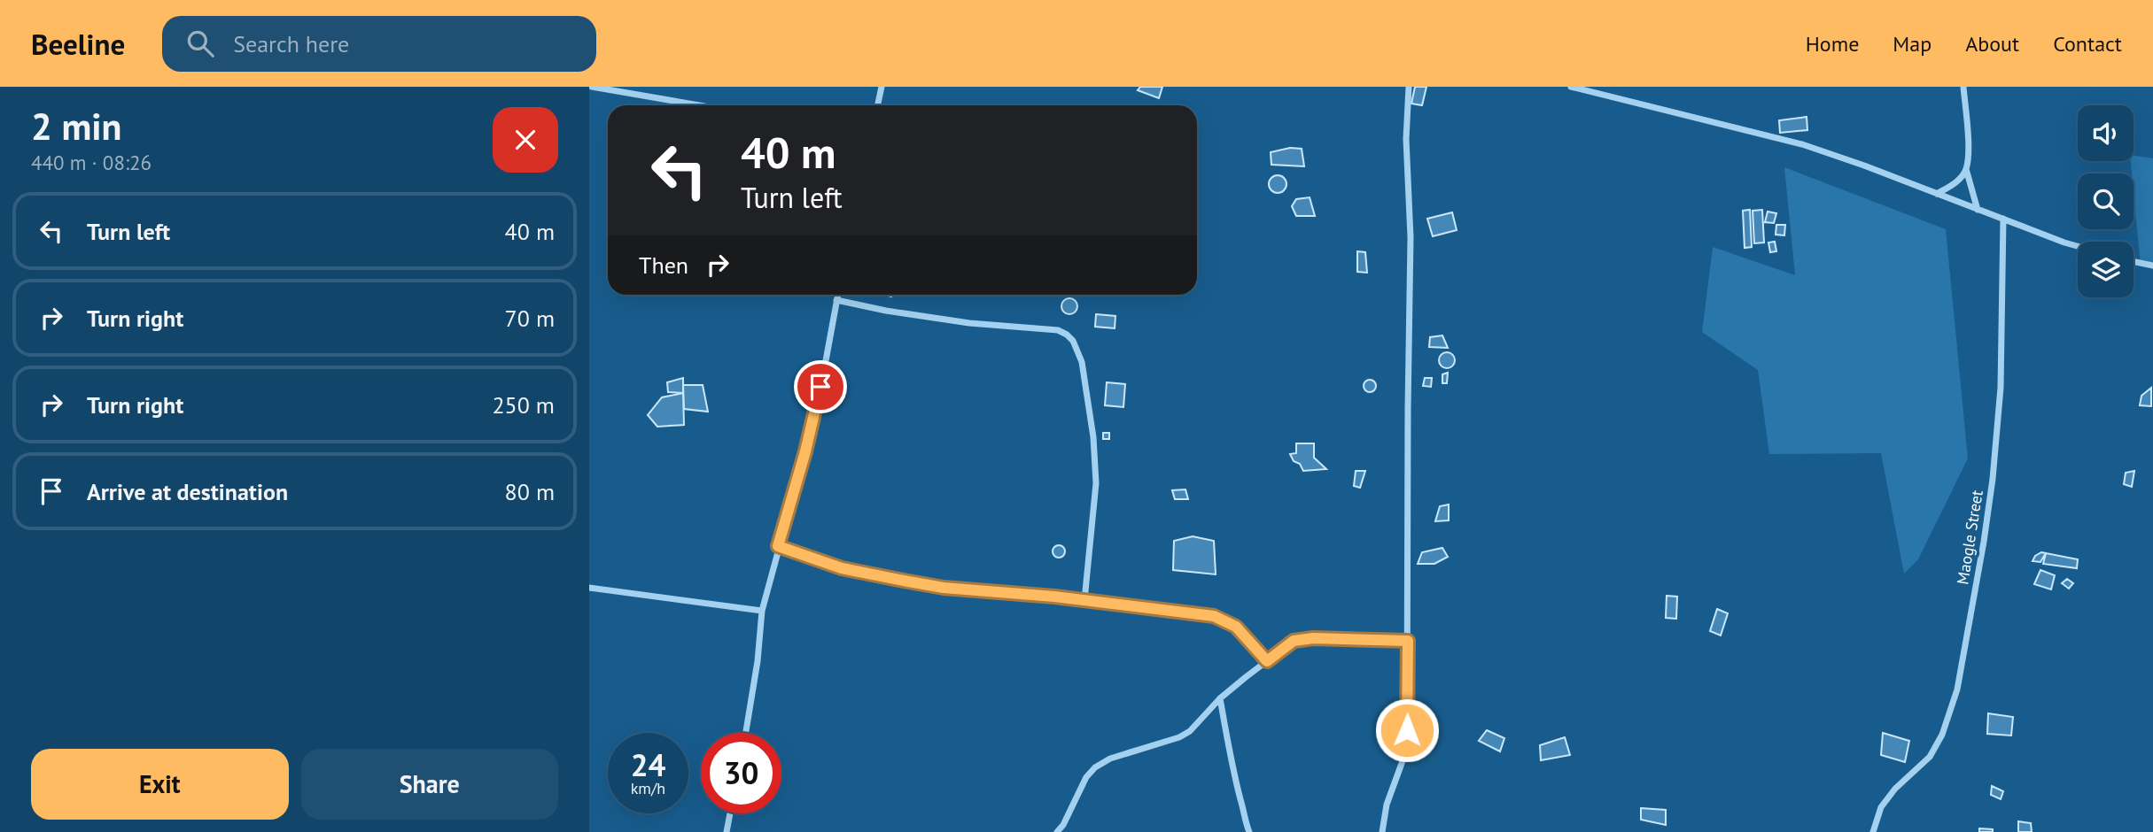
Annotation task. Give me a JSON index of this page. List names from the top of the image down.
{
  "streets": {
    "street": ["Maogle Street"]
  },
  "page": {
    "header": "Beeline",
    "search": "Search here",
    "nav": [
      "Home",
      "Map",
      "About",
      "Contact"
    ],
    "heading": ["2 min", "440 m · 08:26"],
    "turn": ["40 m", "Turn left"],
    "list": [
      {
        "name": "Turn left",
        "value": "40 m"
      },
      {
        "name": "Turn right",
        "value": "70 m"
      },
      {
        "name": "Turn right",
        "value": "250 m"
      },
      {
        "name": "Arrive at destination",
        "value": "80 m"
      }
    ],
    "then": "Then",
    "speed": "24 km/h",
    "limit": "30",
    "buttons": ["Exit", "Share"]
  }
}
